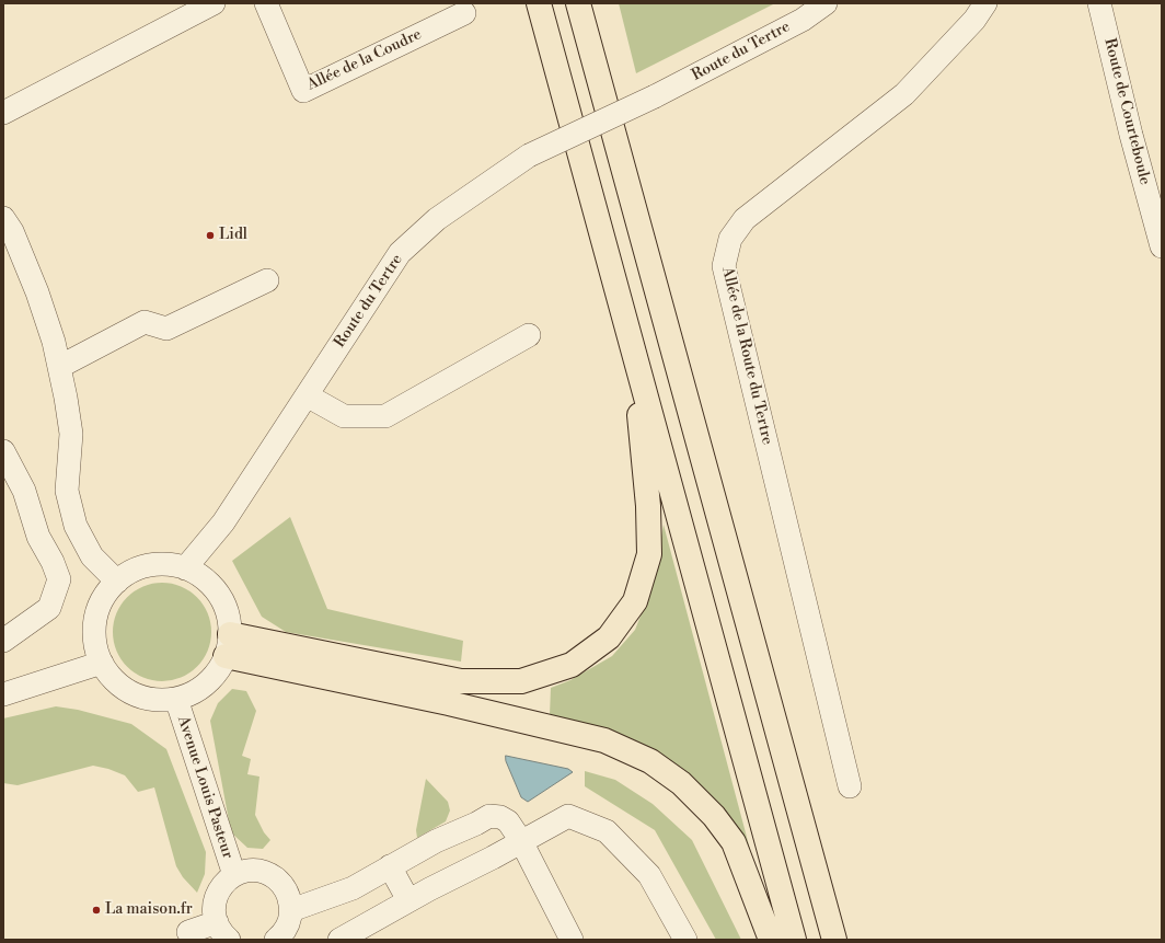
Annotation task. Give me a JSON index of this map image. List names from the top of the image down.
{
  "streets": {
    "street": [
      "Route du Tertre",
      "Allée de la Coudre",
      "Route de Courteboule",
      "Allée de la Route du Tertre",
      "Avenue Louis Pasteur"
    ]
  },
  "crossings": [
    ["Route du Tertre", "Avenue Louis Pasteur"]
  ],
  "places": ["Lidl", "La maison.fr"]
}
